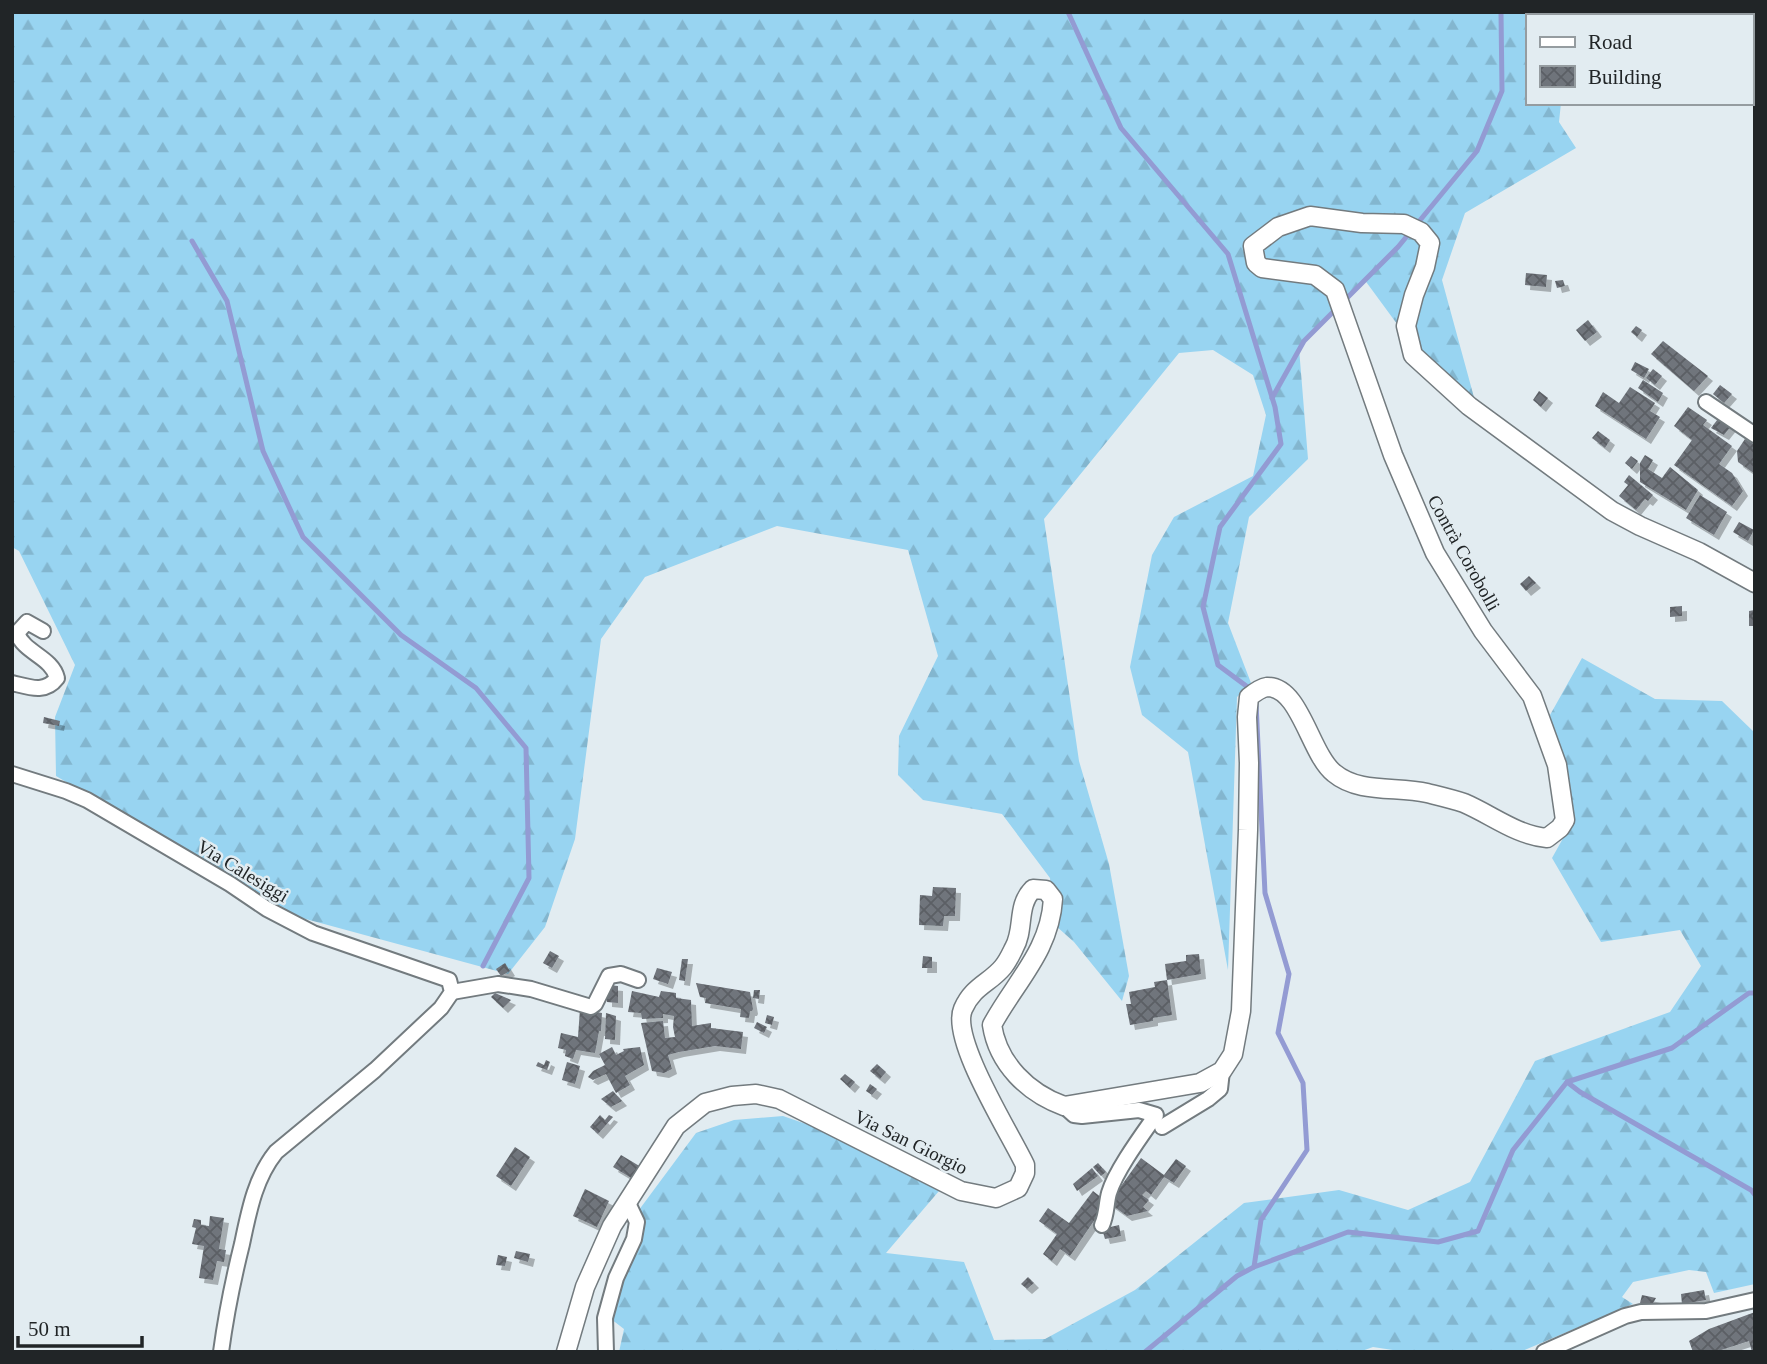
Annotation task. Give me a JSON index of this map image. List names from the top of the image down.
{
  "streets": {
    "street": ["Contrà Corobolli", "Via Calesiggi", "Via San Giorgio"]
  },
  "legend": ["Road", "Building"],
  "scale_bar": "50 m"
}
